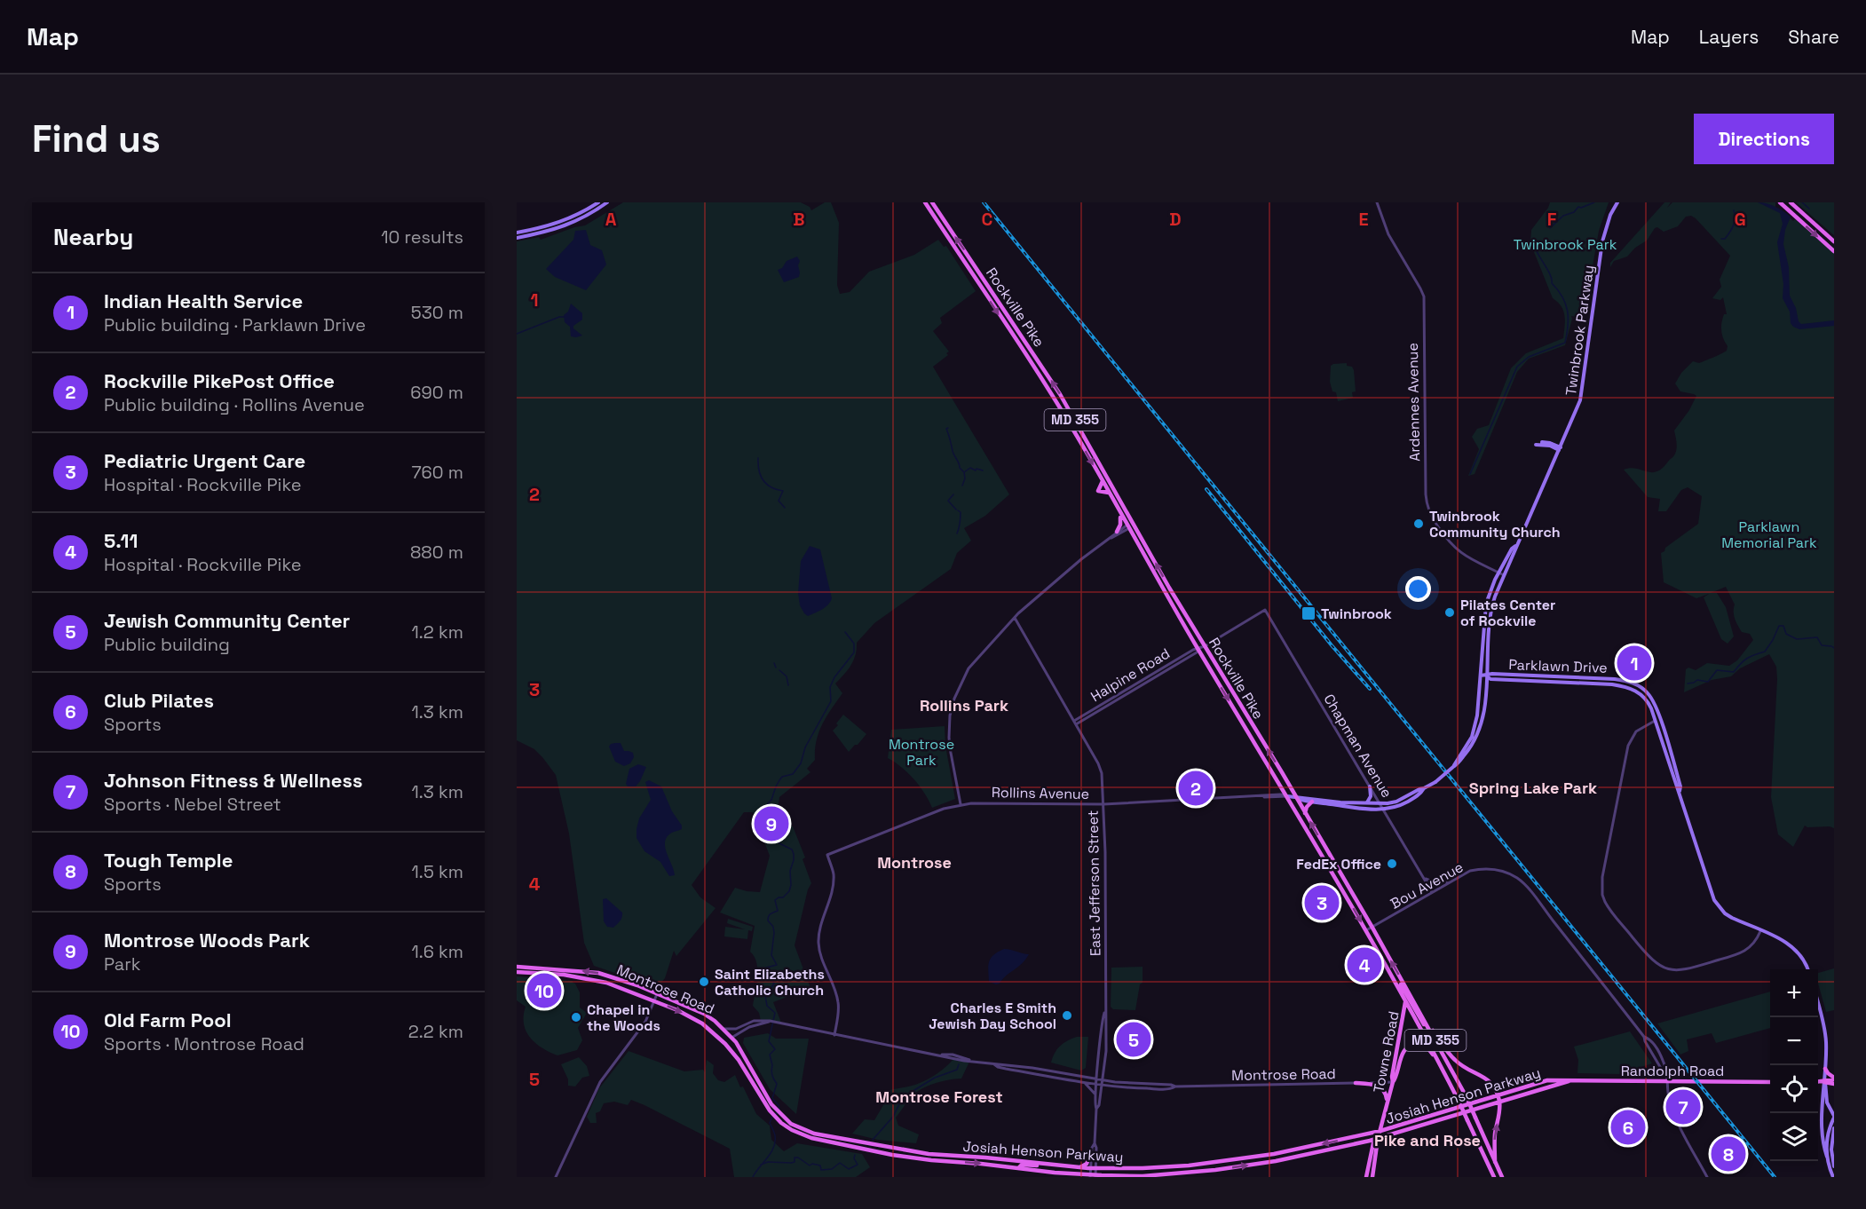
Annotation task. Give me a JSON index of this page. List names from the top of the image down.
{
  "streets": {
    "main road": [
      "Rockville Pike",
      "Twinbrook Parkway",
      "MD 355",
      "Parklawn Drive",
      "Montrose Road",
      "Towne Road",
      "Randolph Road",
      "Josiah Henson Parkway"
    ],
    "street": [
      "Ardennes Avenue",
      "Halpine Road",
      "Chapman Avenue",
      "Rollins Avenue",
      "East Jefferson Street",
      "Bou Avenue"
    ]
  },
  "crossings": [
    ["Rockville Pike", "Twinbrook Parkway"],
    ["Rockville Pike", "Halpine Road"],
    ["Rockville Pike", "Rollins Avenue"],
    ["Rockville Pike", "Bou Avenue"],
    ["Rockville Pike", "Towne Road"],
    ["Twinbrook Parkway", "Ardennes Avenue"],
    ["Twinbrook Parkway", "Parklawn Drive"],
    ["Twinbrook Parkway", "Chapman Avenue"],
    ["Twinbrook Parkway", "Rollins Avenue"],
    ["Halpine Road", "Chapman Avenue"],
    ["Halpine Road", "East Jefferson Street"],
    ["Chapman Avenue", "Bou Avenue"],
    ["Rollins Avenue", "East Jefferson Street"],
    ["Rollins Avenue", "Montrose Road"],
    ["East Jefferson Street", "Montrose Road"],
    ["East Jefferson Street", "Josiah Henson Parkway"],
    ["Bou Avenue", "Randolph Road"],
    ["Montrose Road", "Towne Road"],
    ["Montrose Road", "Josiah Henson Parkway"],
    ["Towne Road", "Josiah Henson Parkway"],
    ["Randolph Road", "Josiah Henson Parkway"]
  ],
  "districts": [
    "Rollins Park",
    "Spring Lake Park",
    "Montrose",
    "Montrose Forest",
    "Pike and Rose"
  ],
  "parks": ["Twinbrook Park", "Parklawn Memorial Park", "Montrose Park"],
  "places": {
    "other": [
      "Twinbrook Community Church",
      "Pilates Center of Rockvile",
      "FedEx Office",
      "Saint Elizabeths Catholic Church",
      "Charles E Smith Jewish Day School",
      "Chapel in the Woods"
    ],
    "transit": ["Twinbrook"]
  },
  "page": {
    "header": "Map",
    "nav": ["Map", "Layers", "Share"],
    "buttons": "Directions",
    "title": "Find us",
    "heading": ["Nearby", "10 results"],
    "list": [
      {
        "mark": "1",
        "name": "Indian Health Service",
        "note": "Public building · Parklawn Drive",
        "value": "530 m"
      },
      {
        "mark": "2",
        "name": "Rockville PikePost Office",
        "note": "Public building · Rollins Avenue",
        "value": "690 m"
      },
      {
        "mark": "3",
        "name": "Pediatric Urgent Care",
        "note": "Hospital · Rockville Pike",
        "value": "760 m"
      },
      {
        "mark": "4",
        "name": "5.11",
        "note": "Hospital · Rockville Pike",
        "value": "880 m"
      },
      {
        "mark": "5",
        "name": "Jewish Community Center",
        "note": "Public building",
        "value": "1.2 km"
      },
      {
        "mark": "6",
        "name": "Club Pilates",
        "note": "Sports",
        "value": "1.3 km"
      },
      {
        "mark": "7",
        "name": "Johnson Fitness & Wellness",
        "note": "Sports · Nebel Street",
        "value": "1.3 km"
      },
      {
        "mark": "8",
        "name": "Tough Temple",
        "note": "Sports",
        "value": "1.5 km"
      },
      {
        "mark": "9",
        "name": "Montrose Woods Park",
        "note": "Park",
        "value": "1.6 km"
      },
      {
        "mark": "10",
        "name": "Old Farm Pool",
        "note": "Sports · Montrose Road",
        "value": "2.2 km"
      }
    ],
    "pins": [
      "1",
      "2",
      "9",
      "3",
      "4",
      "10",
      "5",
      "7",
      "6",
      "8"
    ],
    "map_buttons": ["+", "−"]
  },
  "grid": {
    "columns": [
      "A",
      "B",
      "C",
      "D",
      "E",
      "F",
      "G"
    ],
    "rows": [
      "1",
      "2",
      "3",
      "4",
      "5"
    ]
  }
}
